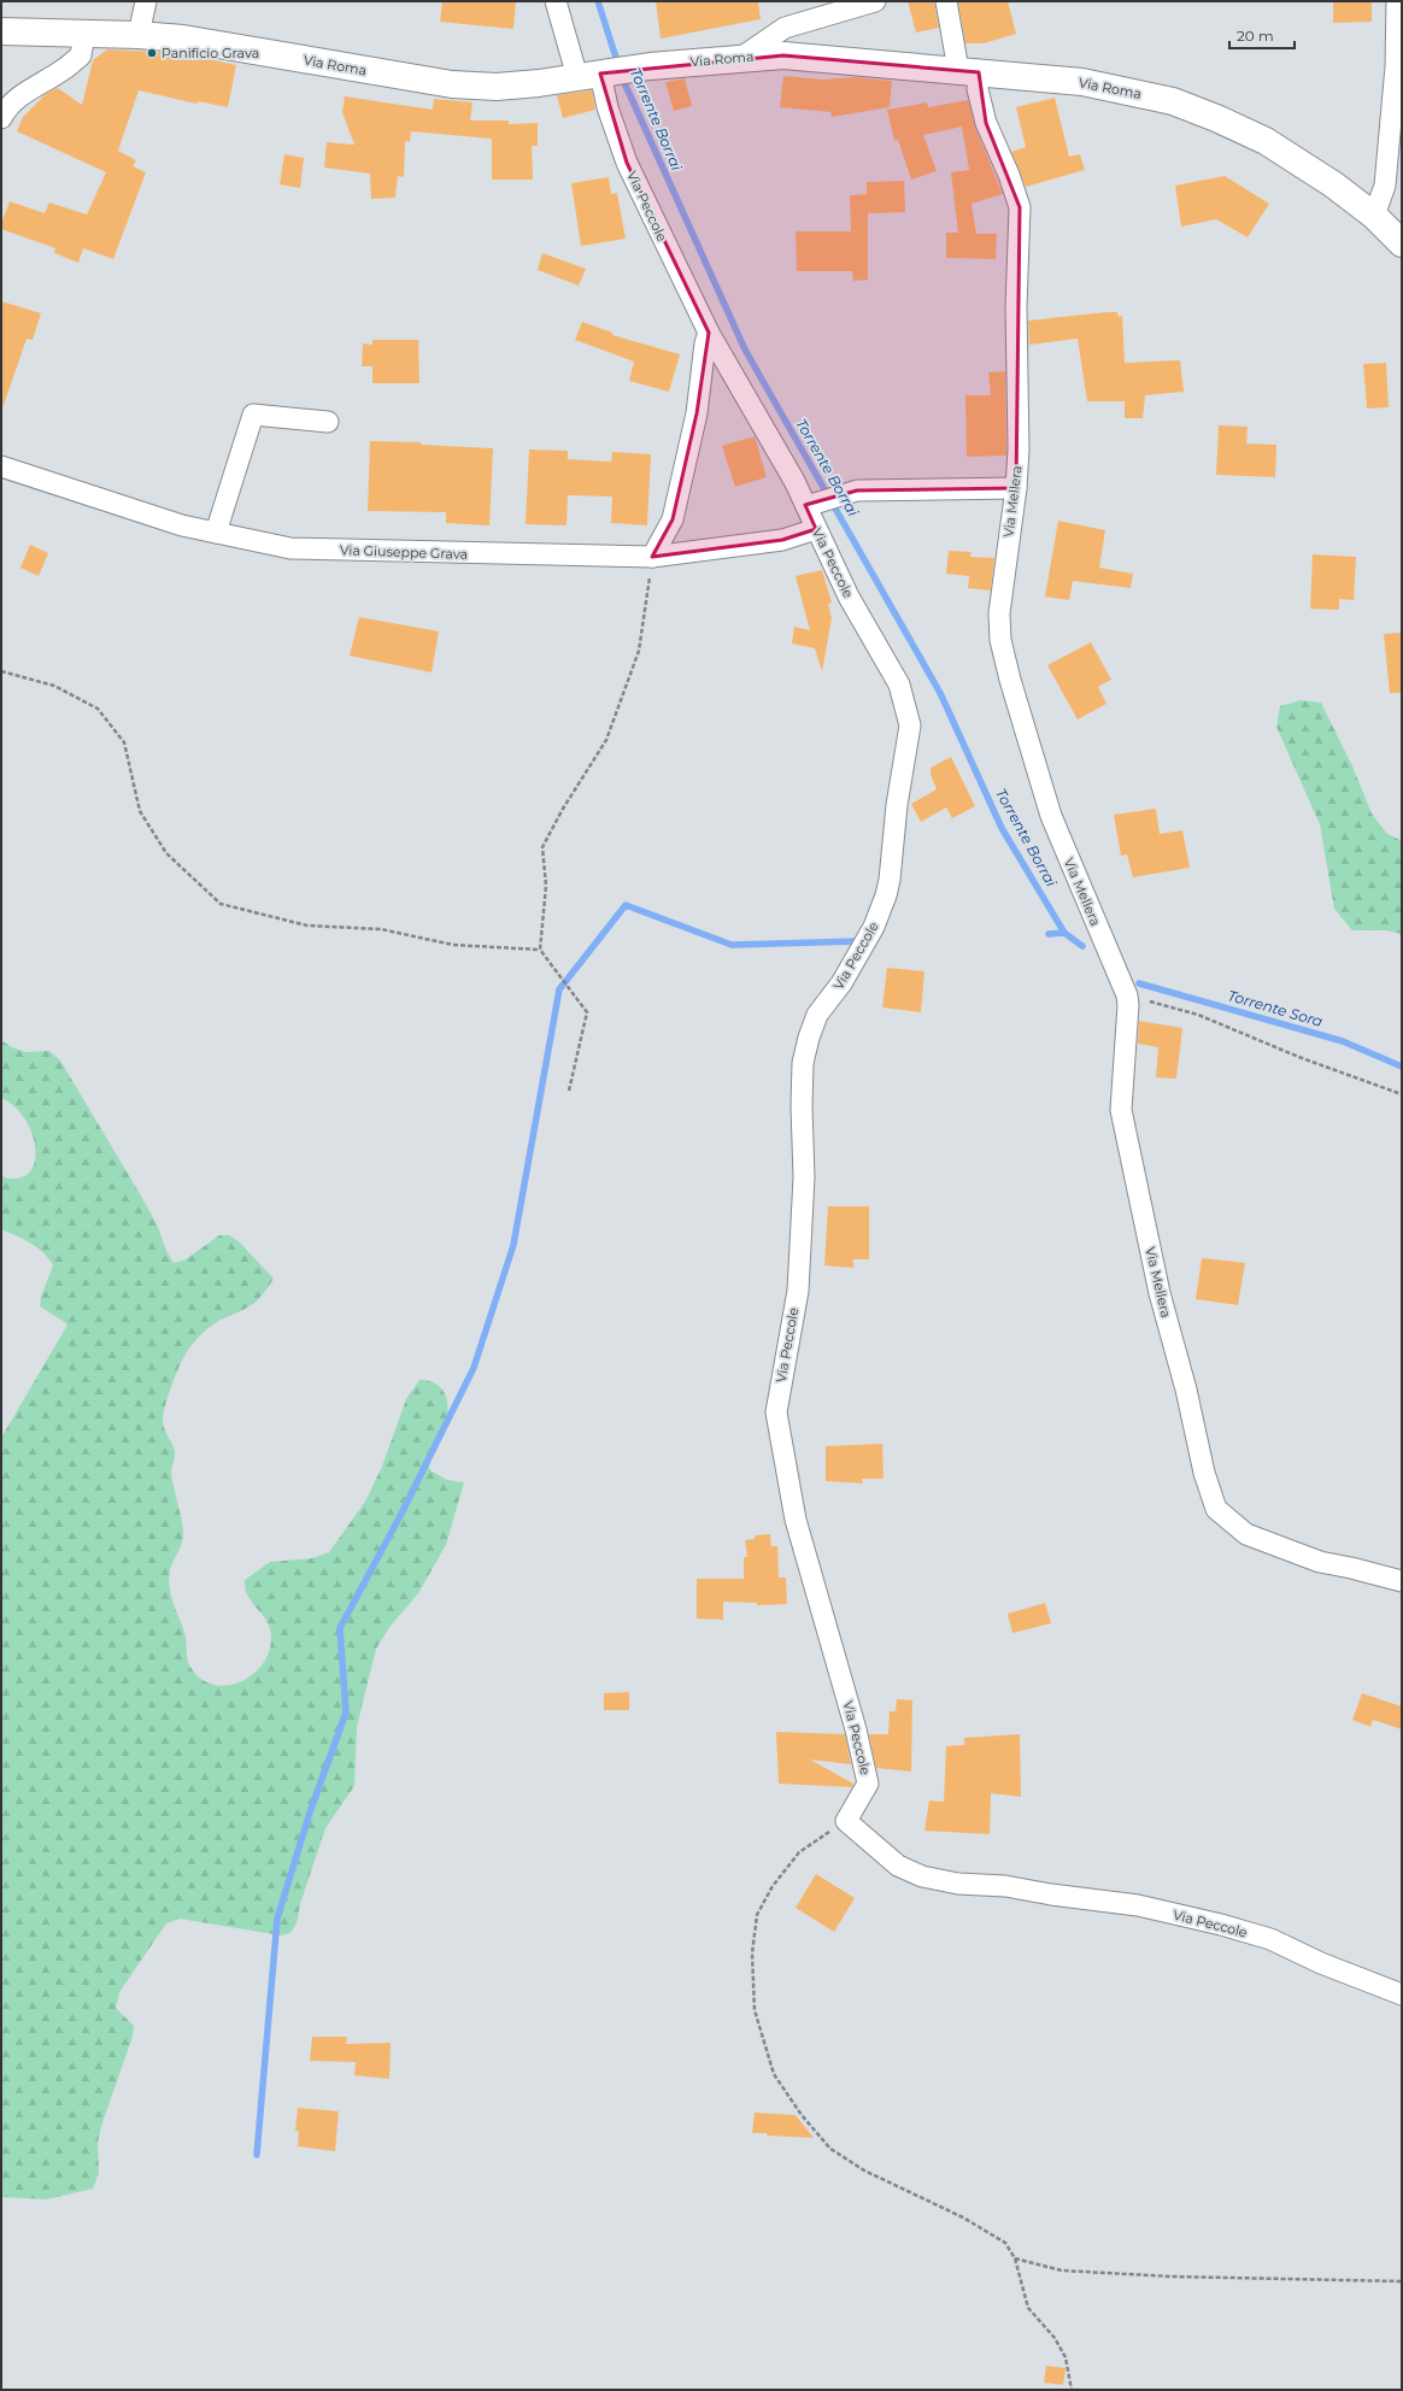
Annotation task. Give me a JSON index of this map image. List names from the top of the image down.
{
  "streets": {
    "main road": ["Via Roma"],
    "street": ["Via Peccole", "Via Mellera", "Via Giuseppe Grava"]
  },
  "crossings": [
    ["Via Roma", "Via Peccole"],
    ["Via Roma", "Via Mellera"],
    ["Via Peccole", "Via Giuseppe Grava"]
  ],
  "water": ["Torrente Borrai", "Torrente Sora"],
  "places": ["Panificio Grava"],
  "scale_bar": "20 m"
}
